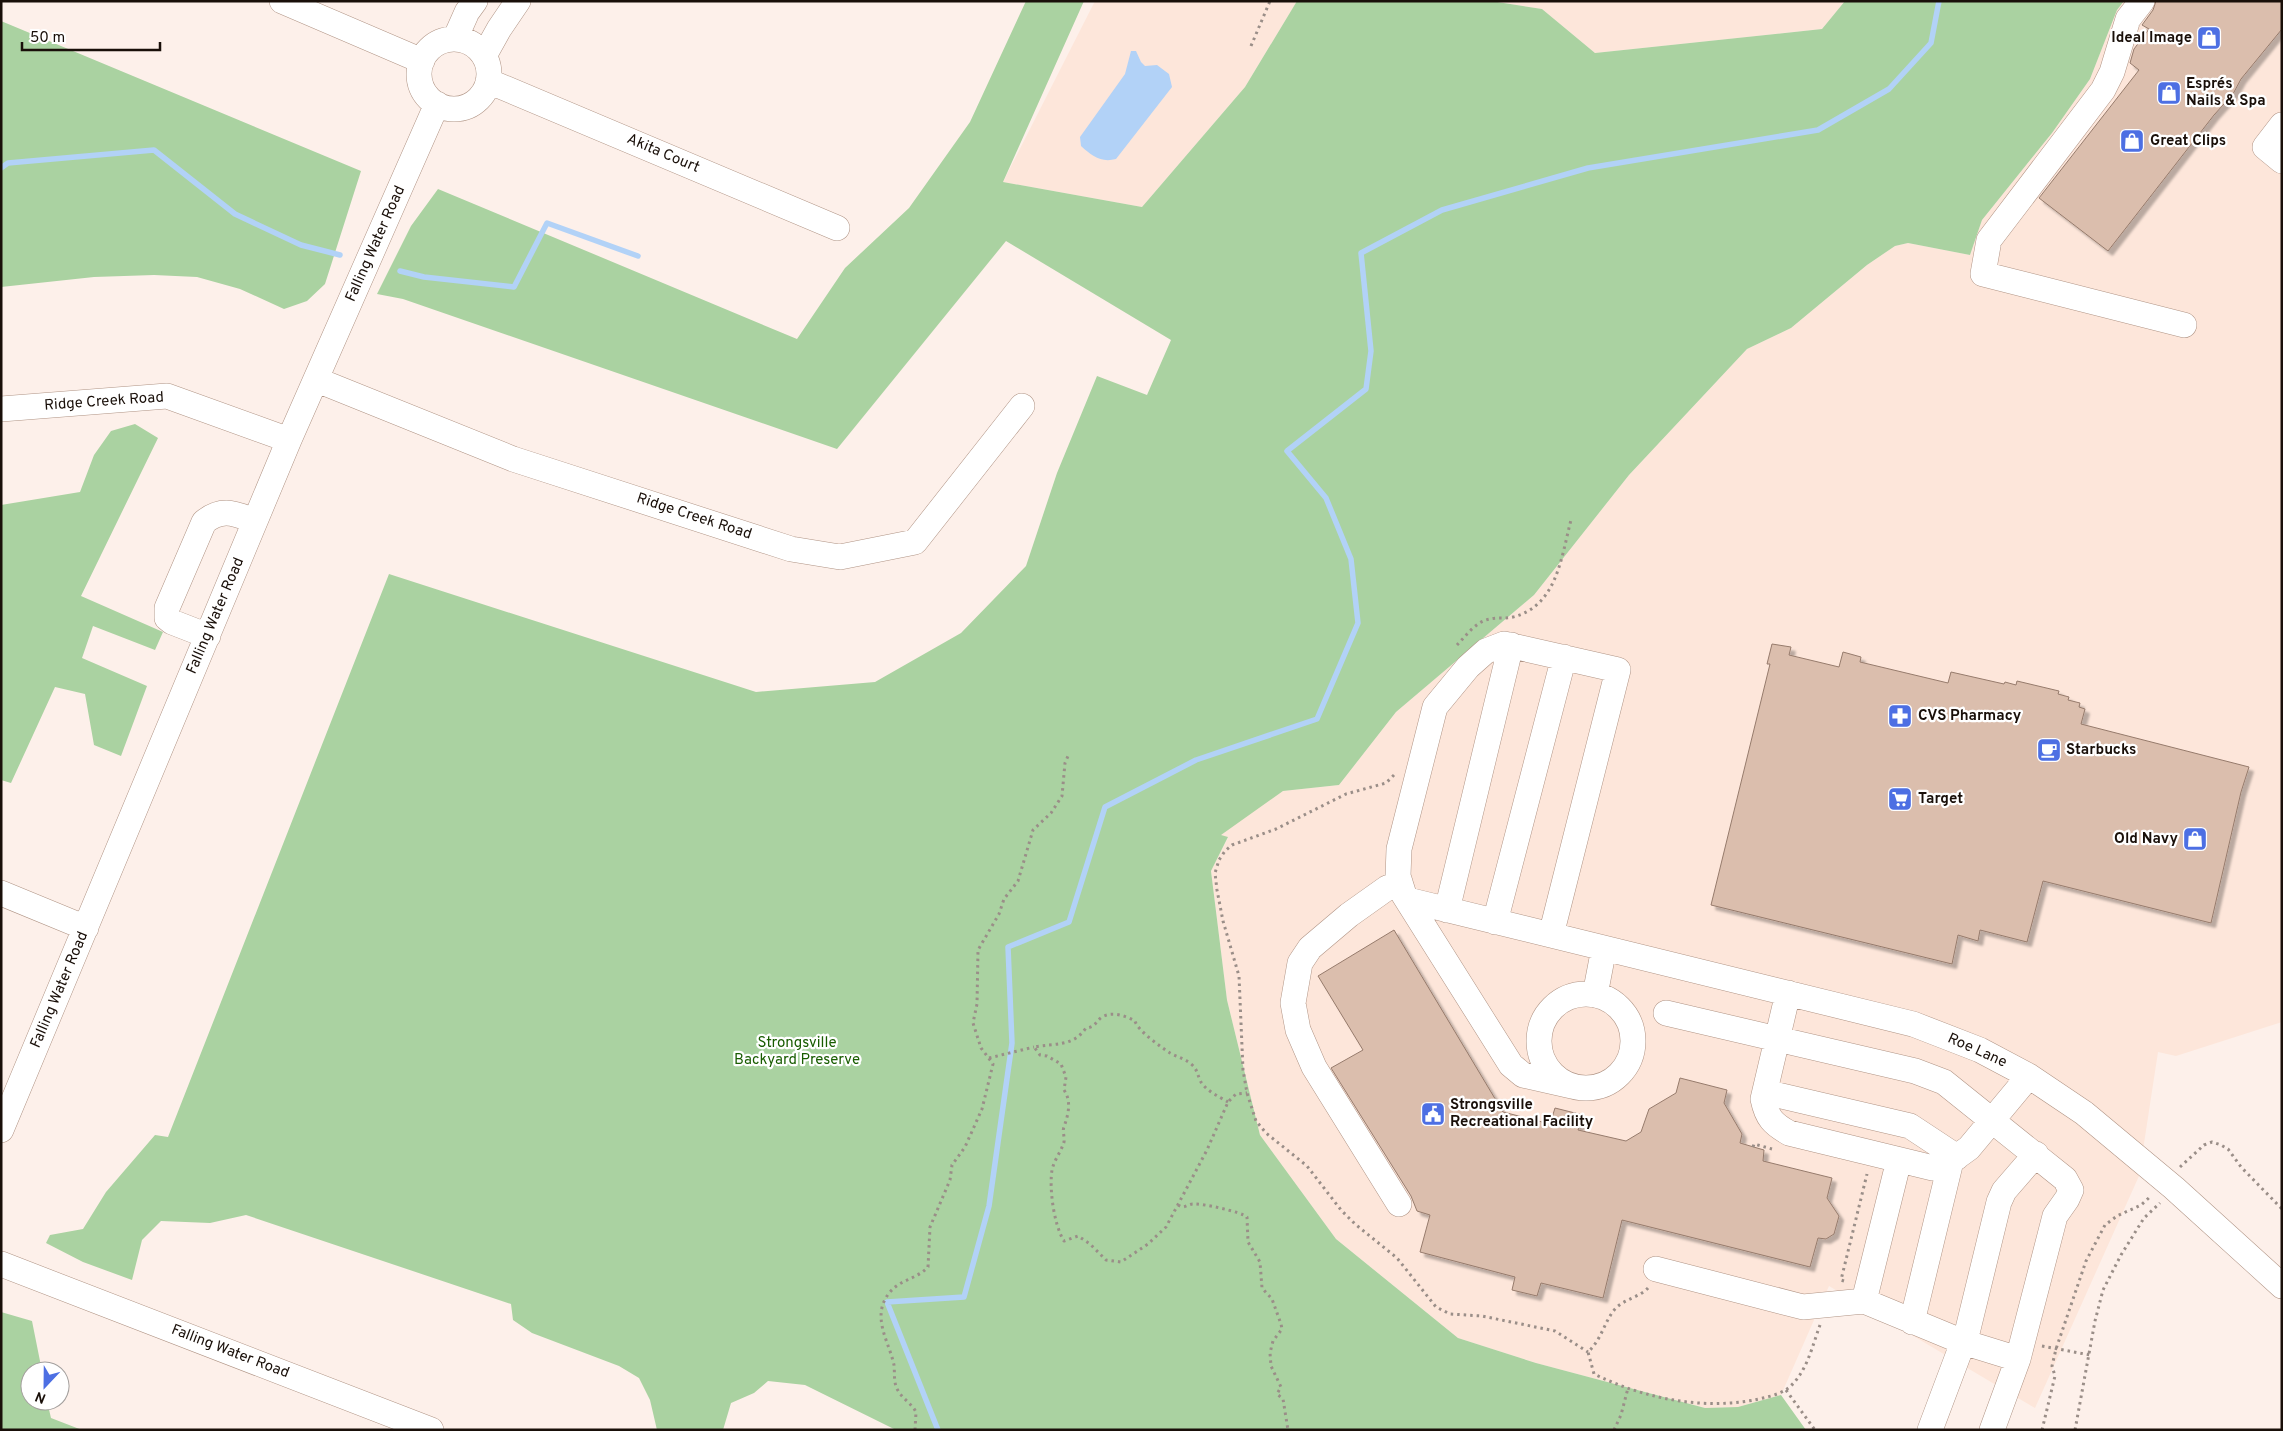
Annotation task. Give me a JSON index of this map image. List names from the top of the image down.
{
  "streets": {
    "street": [
      "Akita Court",
      "Falling Water Road",
      "Ridge Creek Road",
      "Roe Lane"
    ]
  },
  "crossings": [
    ["Akita Court", "Falling Water Road"],
    ["Falling Water Road", "Ridge Creek Road"]
  ],
  "parks": ["Strongsville Backyard Preserve"],
  "places": {
    "shop": [
      "Ideal Image",
      "Esprés Nails & Spa",
      "Great Clips",
      "Old Navy"
    ],
    "pharmacy": ["CVS Pharmacy"],
    "cafe": ["Starbucks"],
    "supermarket": ["Target"],
    "public building": ["Strongsville Recreational Facility"]
  },
  "scale_bar": "50 m",
  "north": "bottom"
}
